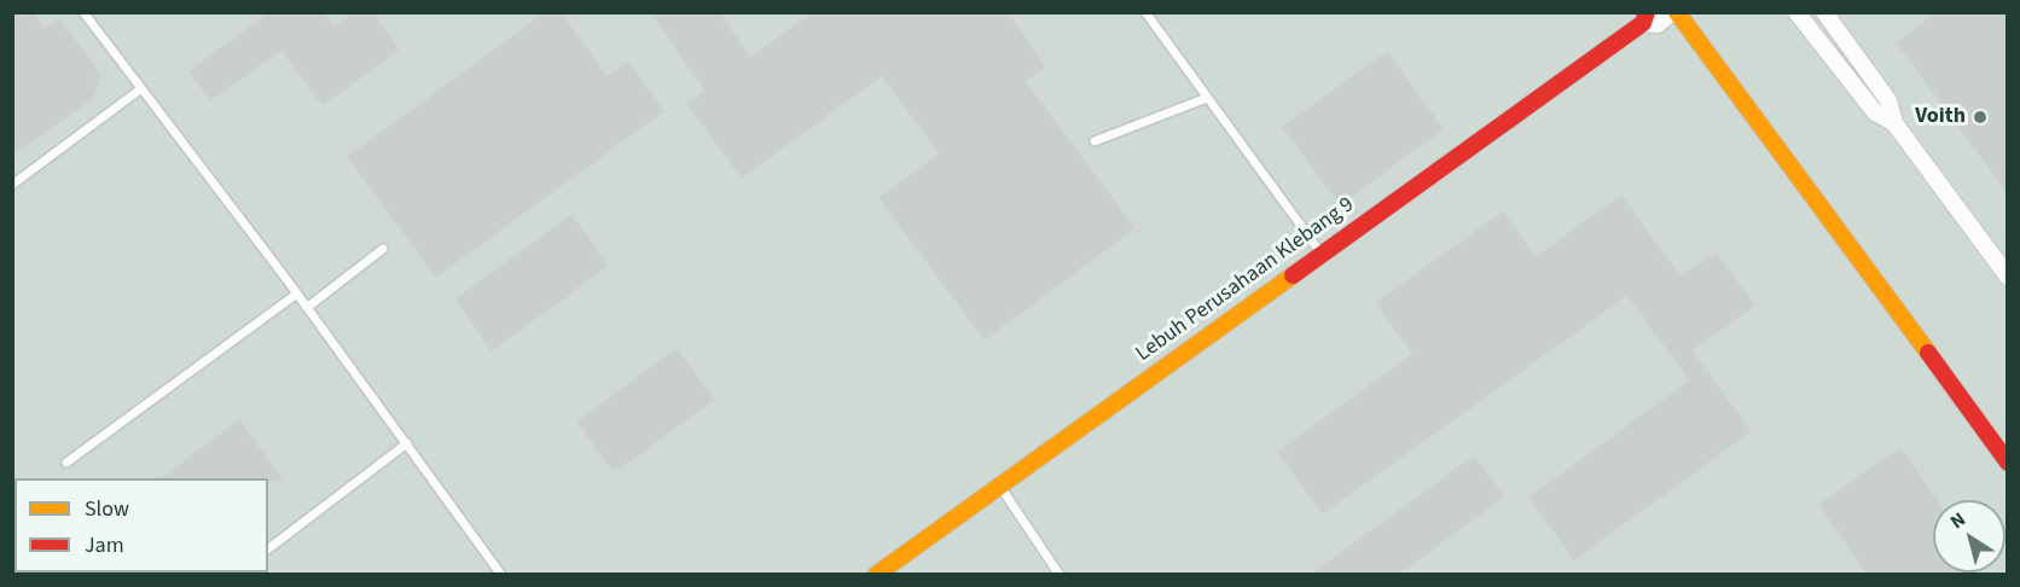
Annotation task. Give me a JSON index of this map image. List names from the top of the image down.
{
  "streets": {
    "street": ["Lebuh Perusahaan Klebang 9"]
  },
  "places": ["Voith"],
  "legend": ["Slow", "Jam"],
  "north": "top left"
}
